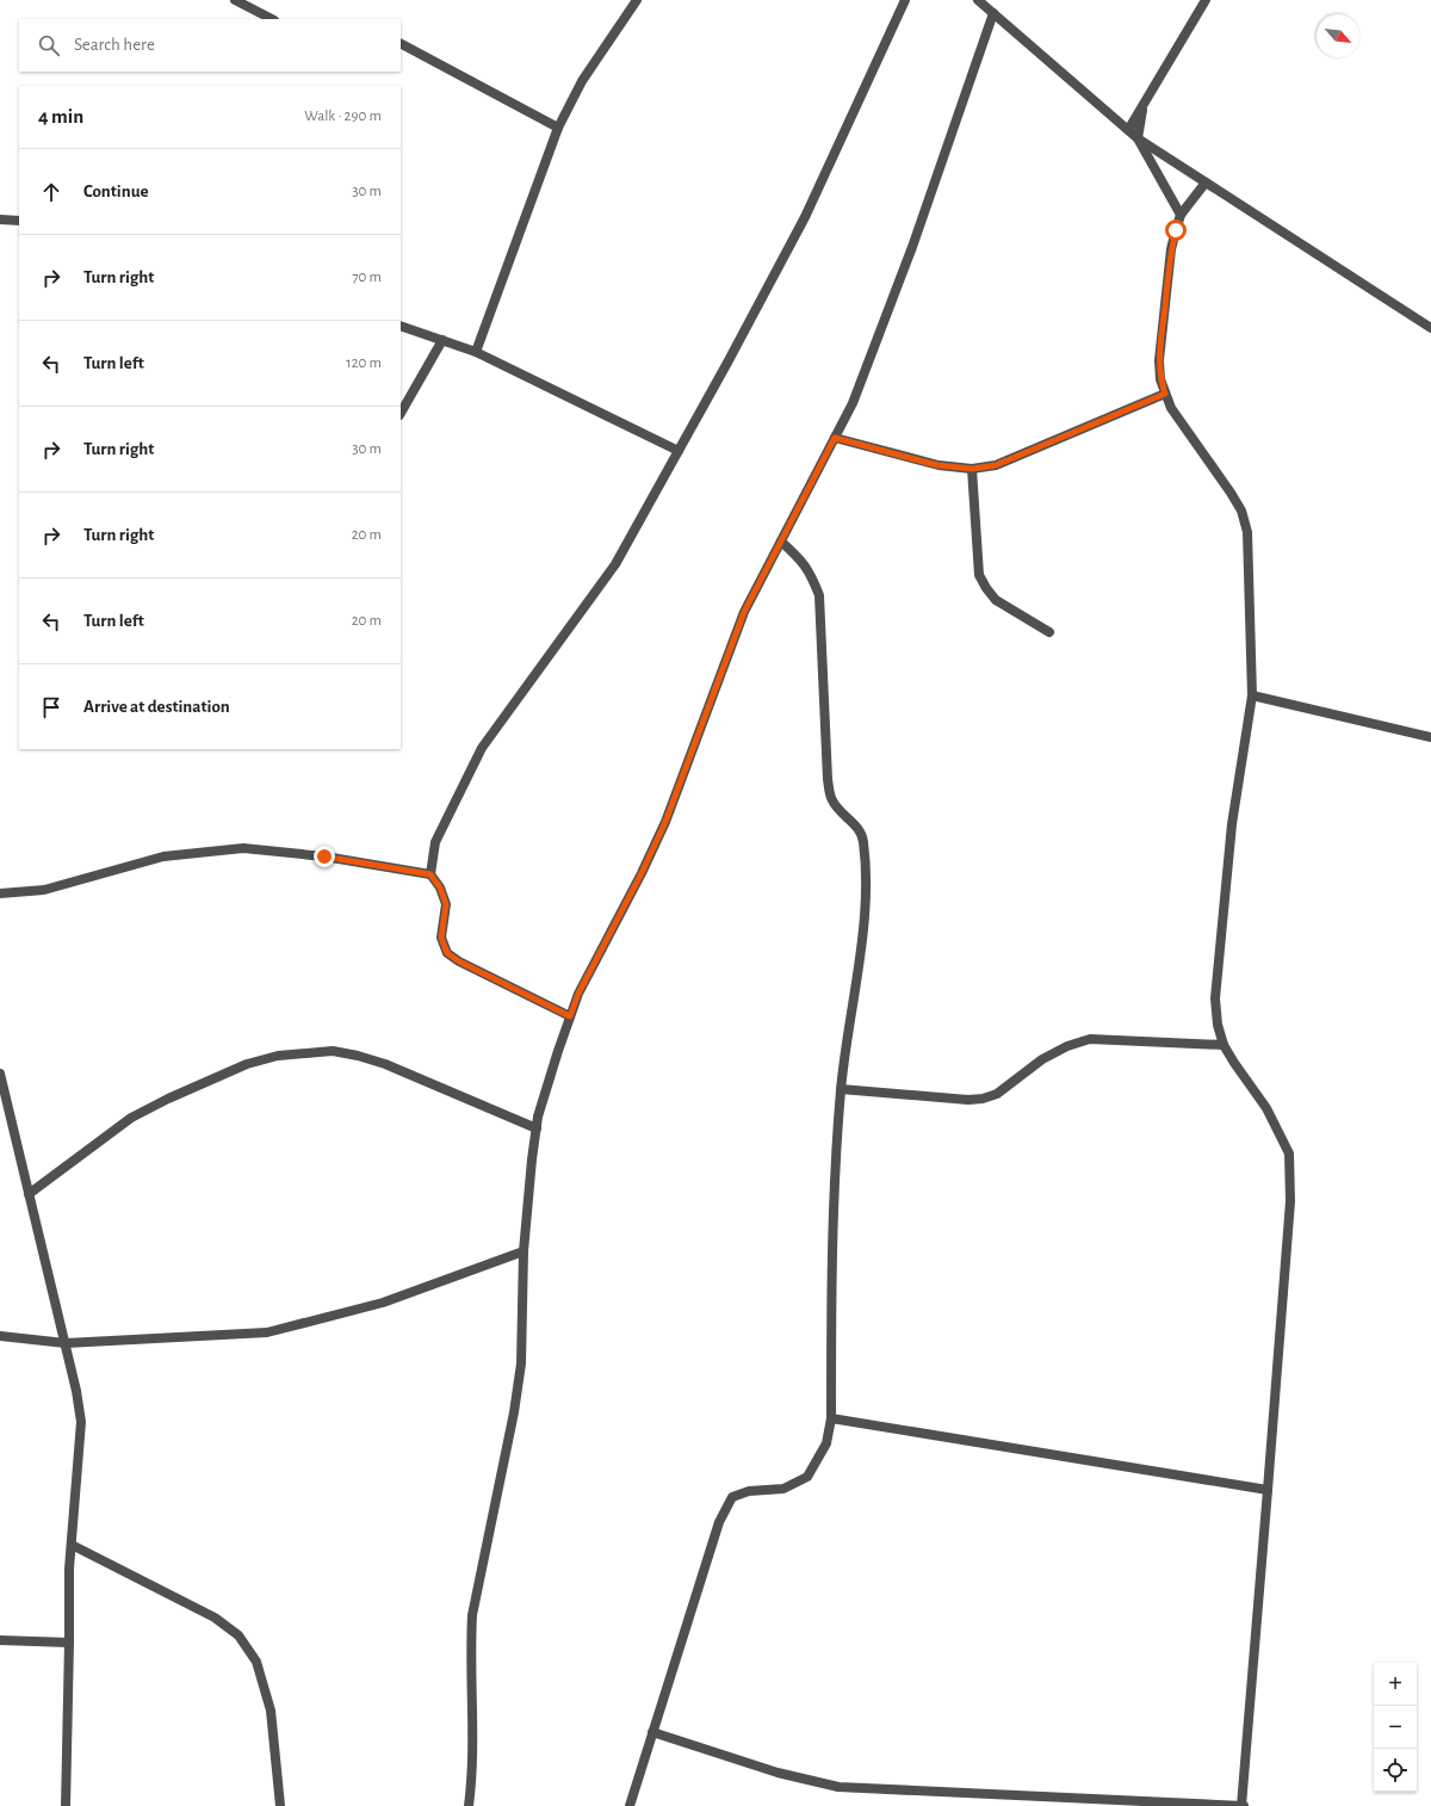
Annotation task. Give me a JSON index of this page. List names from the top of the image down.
{
  "north": "bottom right",
  "page": {
    "search": "Search here",
    "heading": ["4 min", "Walk · 290 m"],
    "list": [
      ["Continue", "30 m"],
      ["Turn right", "70 m"],
      ["Turn left", "120 m"],
      ["Turn right", "30 m"],
      ["Turn right", "20 m"],
      ["Turn left", "20 m"],
      "Arrive at destination"
    ],
    "map_buttons": ["+", "−"]
  }
}
